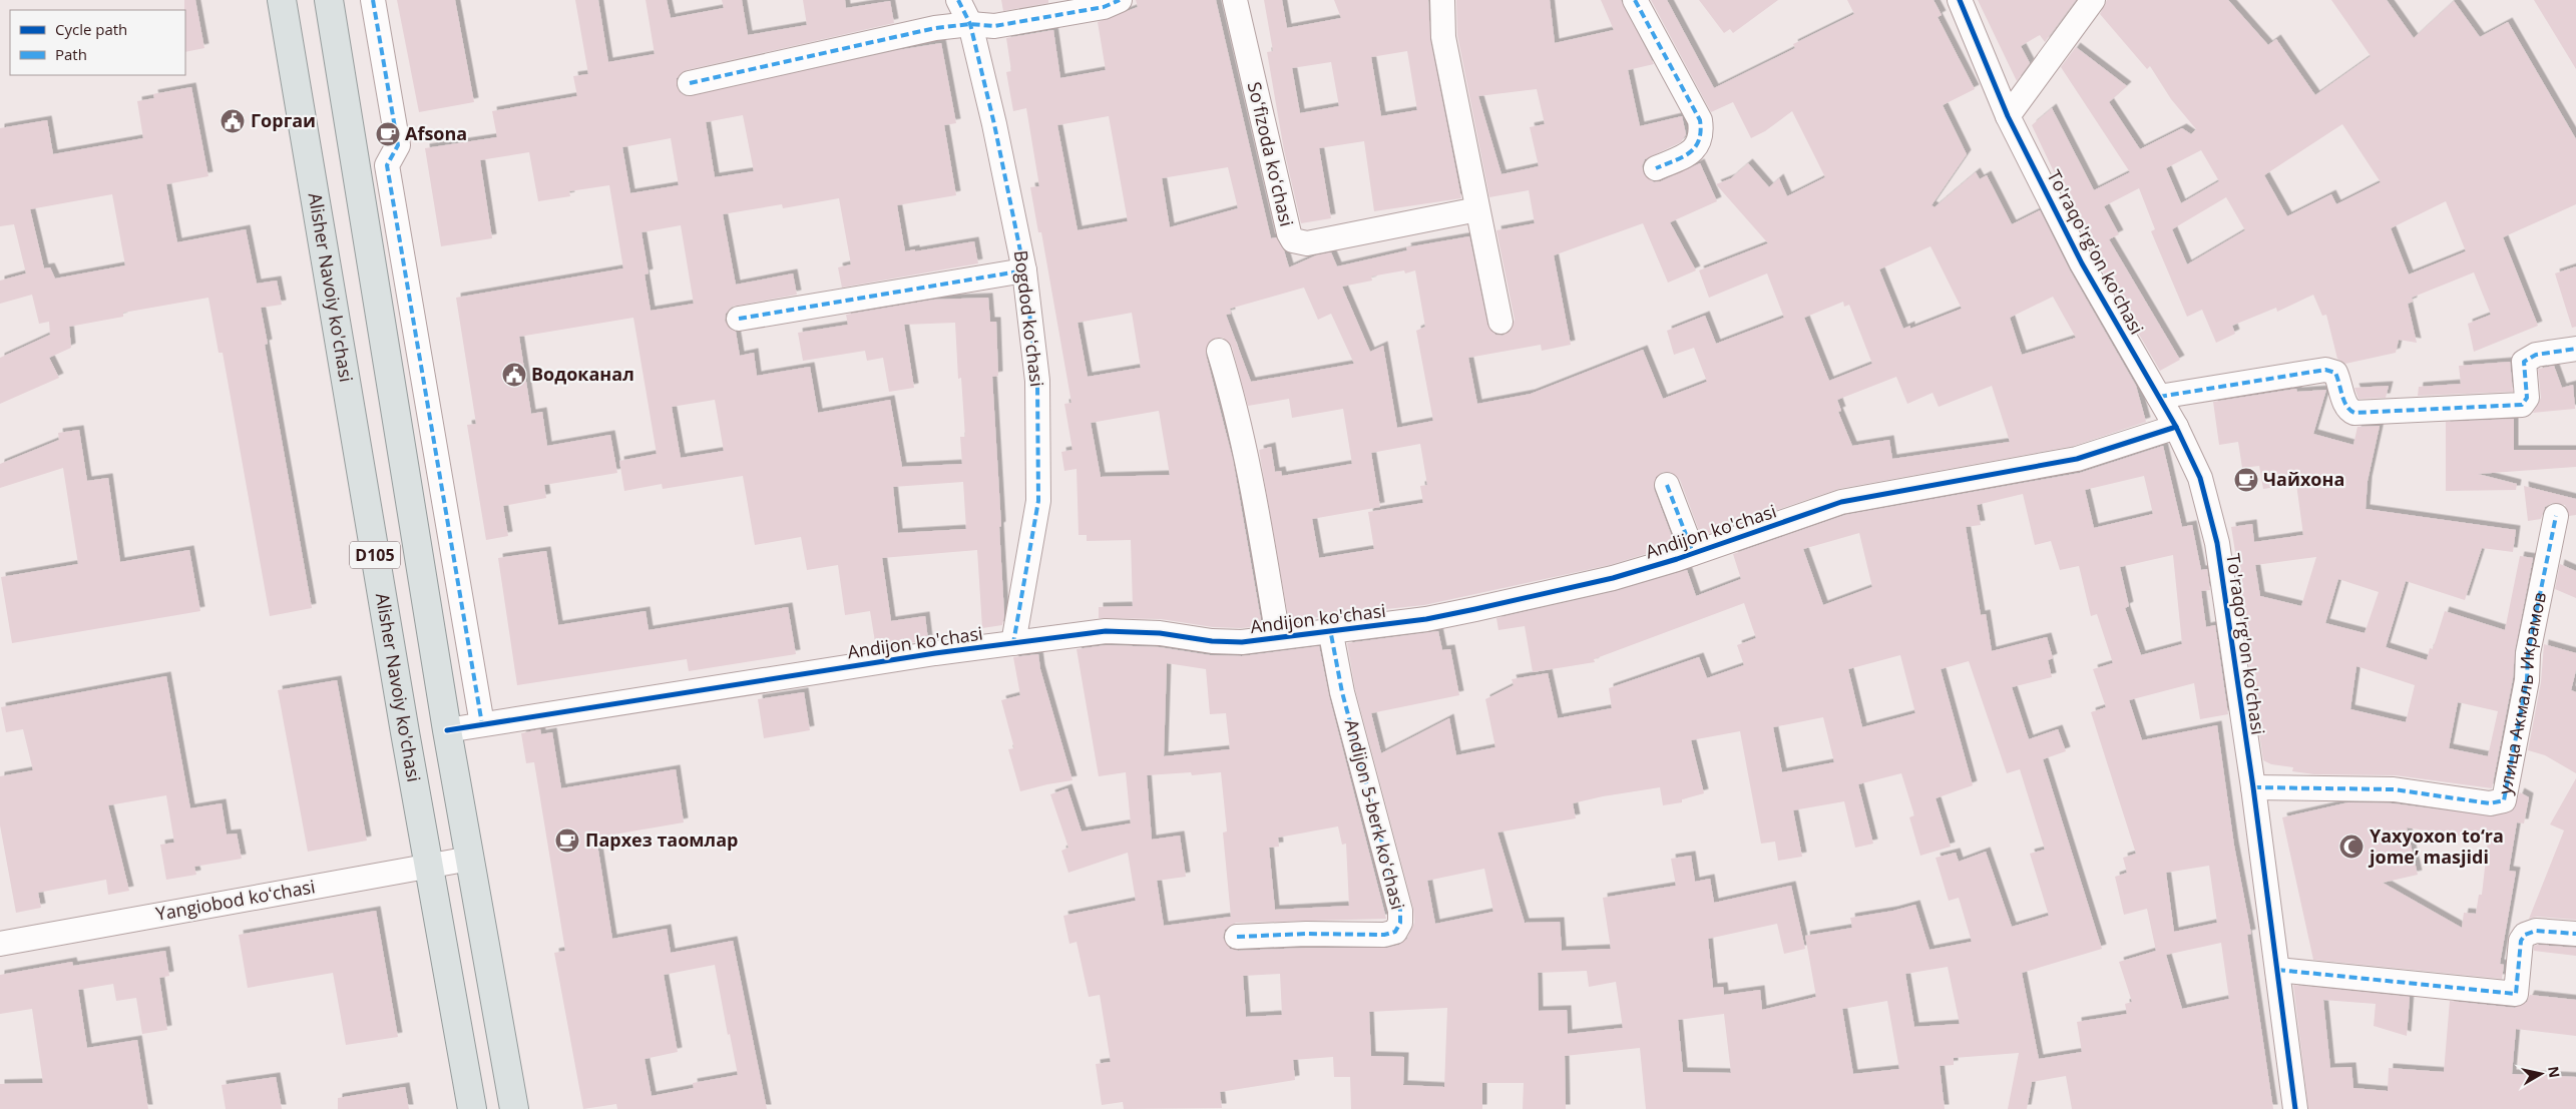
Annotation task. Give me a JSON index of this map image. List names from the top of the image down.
{
  "streets": {
    "main road": ["Alisher Navoiy ko'chasi", "D105"],
    "street": [
      "Soʻfizoda koʻchasi",
      "To'raqo'rg'on ko'chasi",
      "Bogdod koʻchasi",
      "Andijon ko'chasi",
      "улица Акмаль Икрамов",
      "Аndijon 5-berk koʻchasi",
      "Yangiobod koʻchasi"
    ]
  },
  "crossings": [
    ["To'raqo'rg'on ko'chasi", "Andijon ko'chasi"],
    ["To'raqo'rg'on ko'chasi", "улица Акмаль Икрамов"],
    ["Alisher Navoiy ko'chasi", "Yangiobod koʻchasi"],
    ["Bogdod koʻchasi", "Andijon ko'chasi"],
    ["Andijon ko'chasi", "D105"],
    ["Andijon ko'chasi", "Аndijon 5-berk koʻchasi"],
    ["D105", "Yangiobod koʻchasi"]
  ],
  "places": {
    "public building": ["Горгаи", "Водоканал"],
    "cafe": ["Afsona", "Чайхона", "Пархез таомлар"],
    "mosque": ["Yaxyoxon to‘ra jome’ masjidi"]
  },
  "legend": ["Cycle path", "Path"],
  "north": "right"
}
